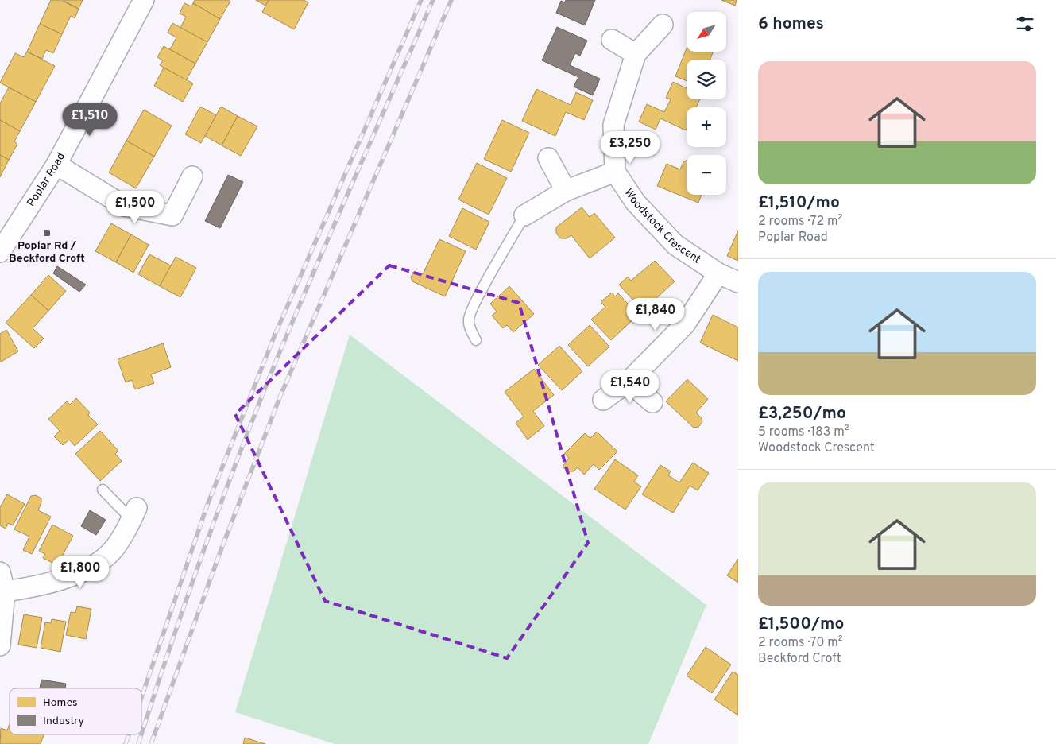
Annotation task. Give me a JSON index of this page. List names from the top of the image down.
{
  "streets": {
    "street": ["Poplar Road", "Woodstock Crescent"]
  },
  "places": {
    "transit": ["Poplar Rd / Beckford Croft"]
  },
  "legend": ["Homes", "Industry"],
  "north": "bottom left",
  "page": {
    "heading": "6 homes",
    "map_buttons": ["+", "−"],
    "list": [
      {
        "name": "£1,510/mo",
        "note": "2 rooms · 72 m² · Poplar Road"
      },
      {
        "name": "£3,250/mo",
        "note": "5 rooms · 183 m² · Woodstock Crescent"
      },
      {
        "name": "£1,500/mo",
        "note": "2 rooms · 70 m² · Beckford Croft"
      }
    ],
    "price": [
      "£1,510",
      "£3,250",
      "£1,500",
      "£1,840",
      "£1,540",
      "£1,800"
    ]
  }
}
